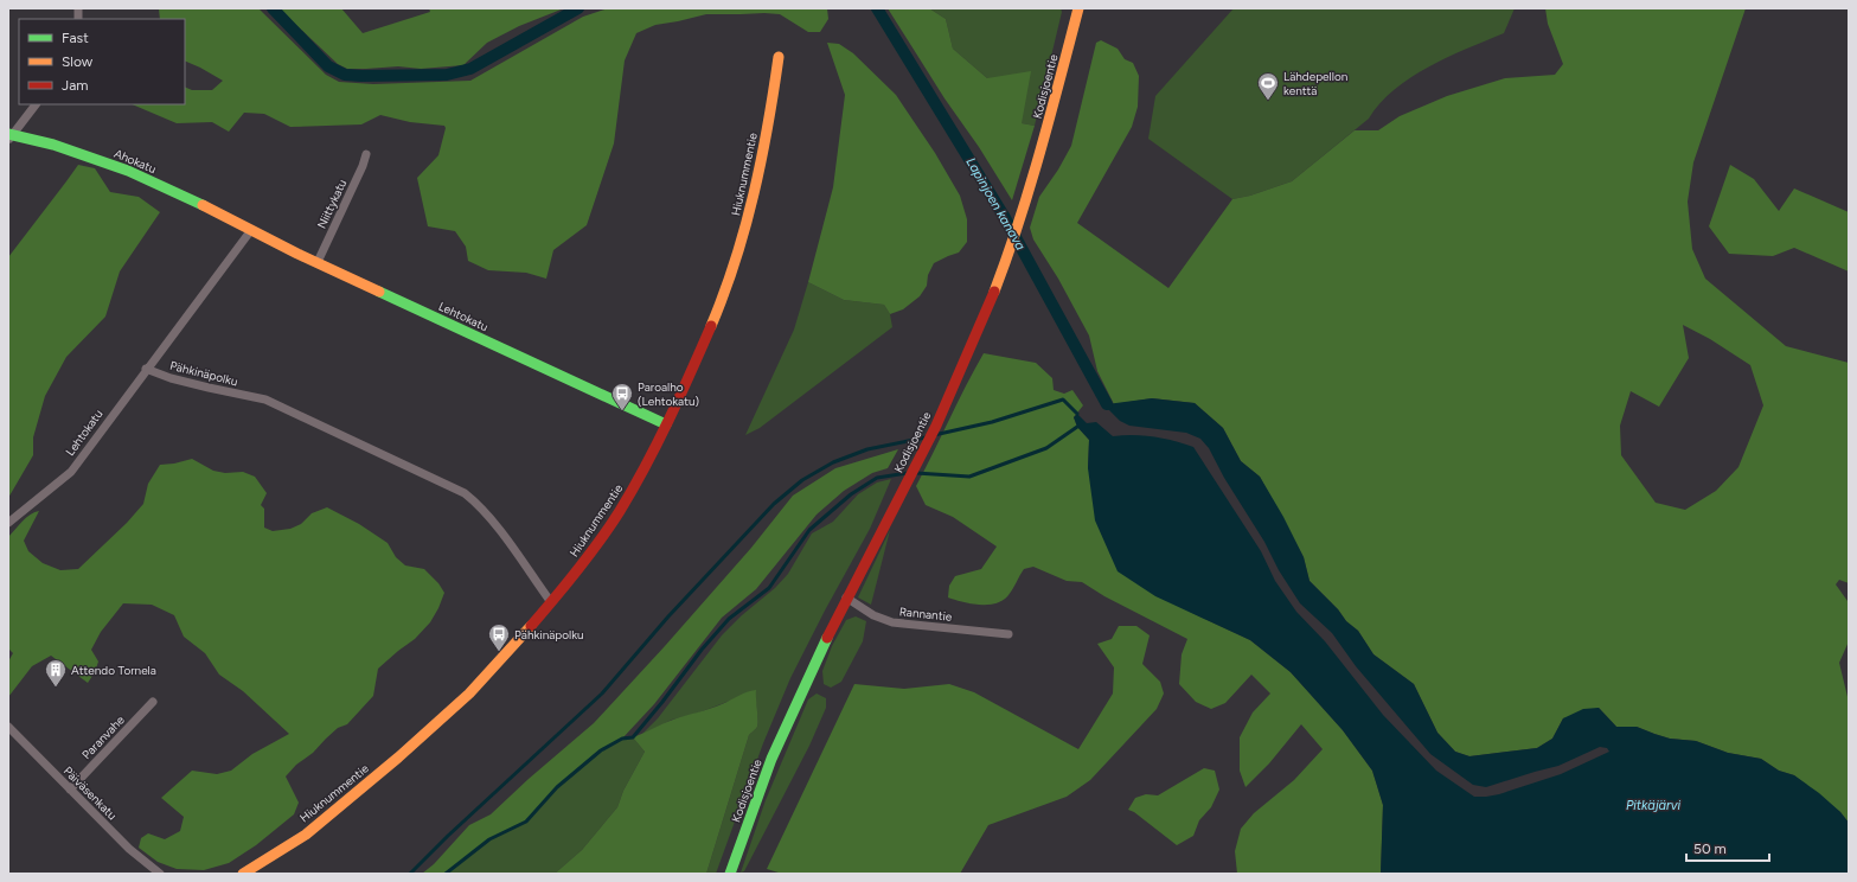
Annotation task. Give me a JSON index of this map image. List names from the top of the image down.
{
  "streets": {
    "street": [
      "Kodisjoentie",
      "Ahokatu",
      "Hiuknummentie",
      "Niittykatu",
      "Lehtokatu",
      "Pähkinäpolku",
      "Rannantie",
      "Paranvahe",
      "Päiväsenkatu"
    ]
  },
  "crossings": [
    ["Kodisjoentie", "Rannantie"],
    ["Ahokatu", "Lehtokatu"],
    ["Hiuknummentie", "Lehtokatu"],
    ["Hiuknummentie", "Pähkinäpolku"],
    ["Niittykatu", "Lehtokatu"],
    ["Lehtokatu", "Pähkinäpolku"],
    ["Paranvahe", "Päiväsenkatu"]
  ],
  "water": ["Lapinjoen kanava", "Pitkäjärvi"],
  "places": {
    "sports": ["Lähdepellon kenttä"],
    "bus stop": ["Paroalho (Lehtokatu)", "Pähkinäpolku"],
    "building": ["Attendo Tornela"]
  },
  "legend": ["Fast", "Slow", "Jam"],
  "scale_bar": "50 m"
}
